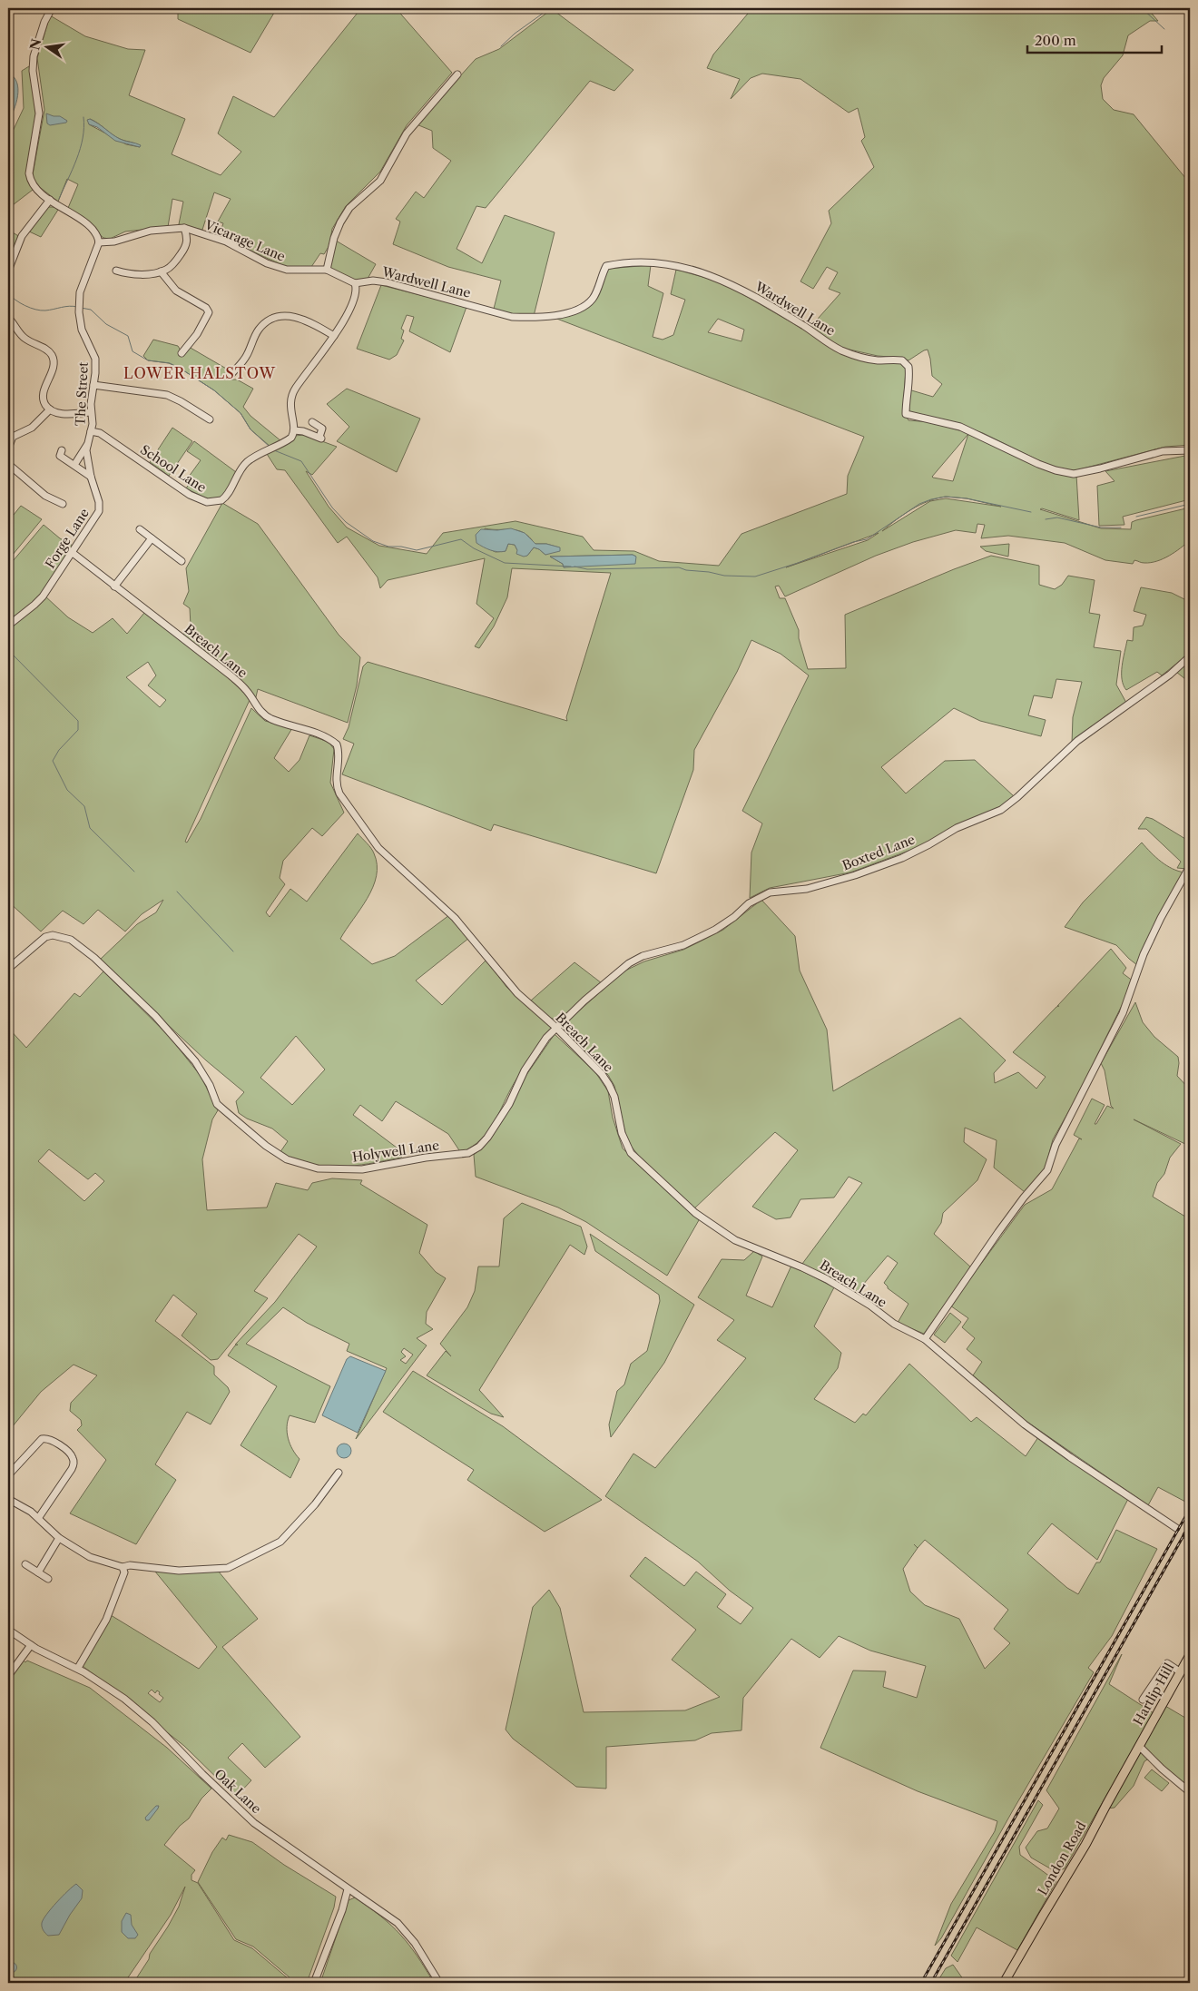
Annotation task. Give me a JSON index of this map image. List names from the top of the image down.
{
  "streets": {
    "main road": ["Hartlip Hill", "London Road"],
    "street": [
      "Vicarage Lane",
      "Wardwell Lane",
      "The Street",
      "School Lane",
      "Forge Lane",
      "Breach Lane",
      "Boxted Lane",
      "Holywell Lane",
      "Oak Lane"
    ]
  },
  "crossings": [
    ["Vicarage Lane", "Wardwell Lane"],
    ["Vicarage Lane", "The Street"],
    ["The Street", "School Lane"],
    ["The Street", "Forge Lane"],
    ["Forge Lane", "Breach Lane"],
    ["Breach Lane", "Boxted Lane"],
    ["Breach Lane", "Holywell Lane"],
    ["Boxted Lane", "Holywell Lane"],
    ["Hartlip Hill", "London Road"]
  ],
  "districts": ["LOWER HALSTOW"],
  "scale_bar": "200 m",
  "north": "left"
}
